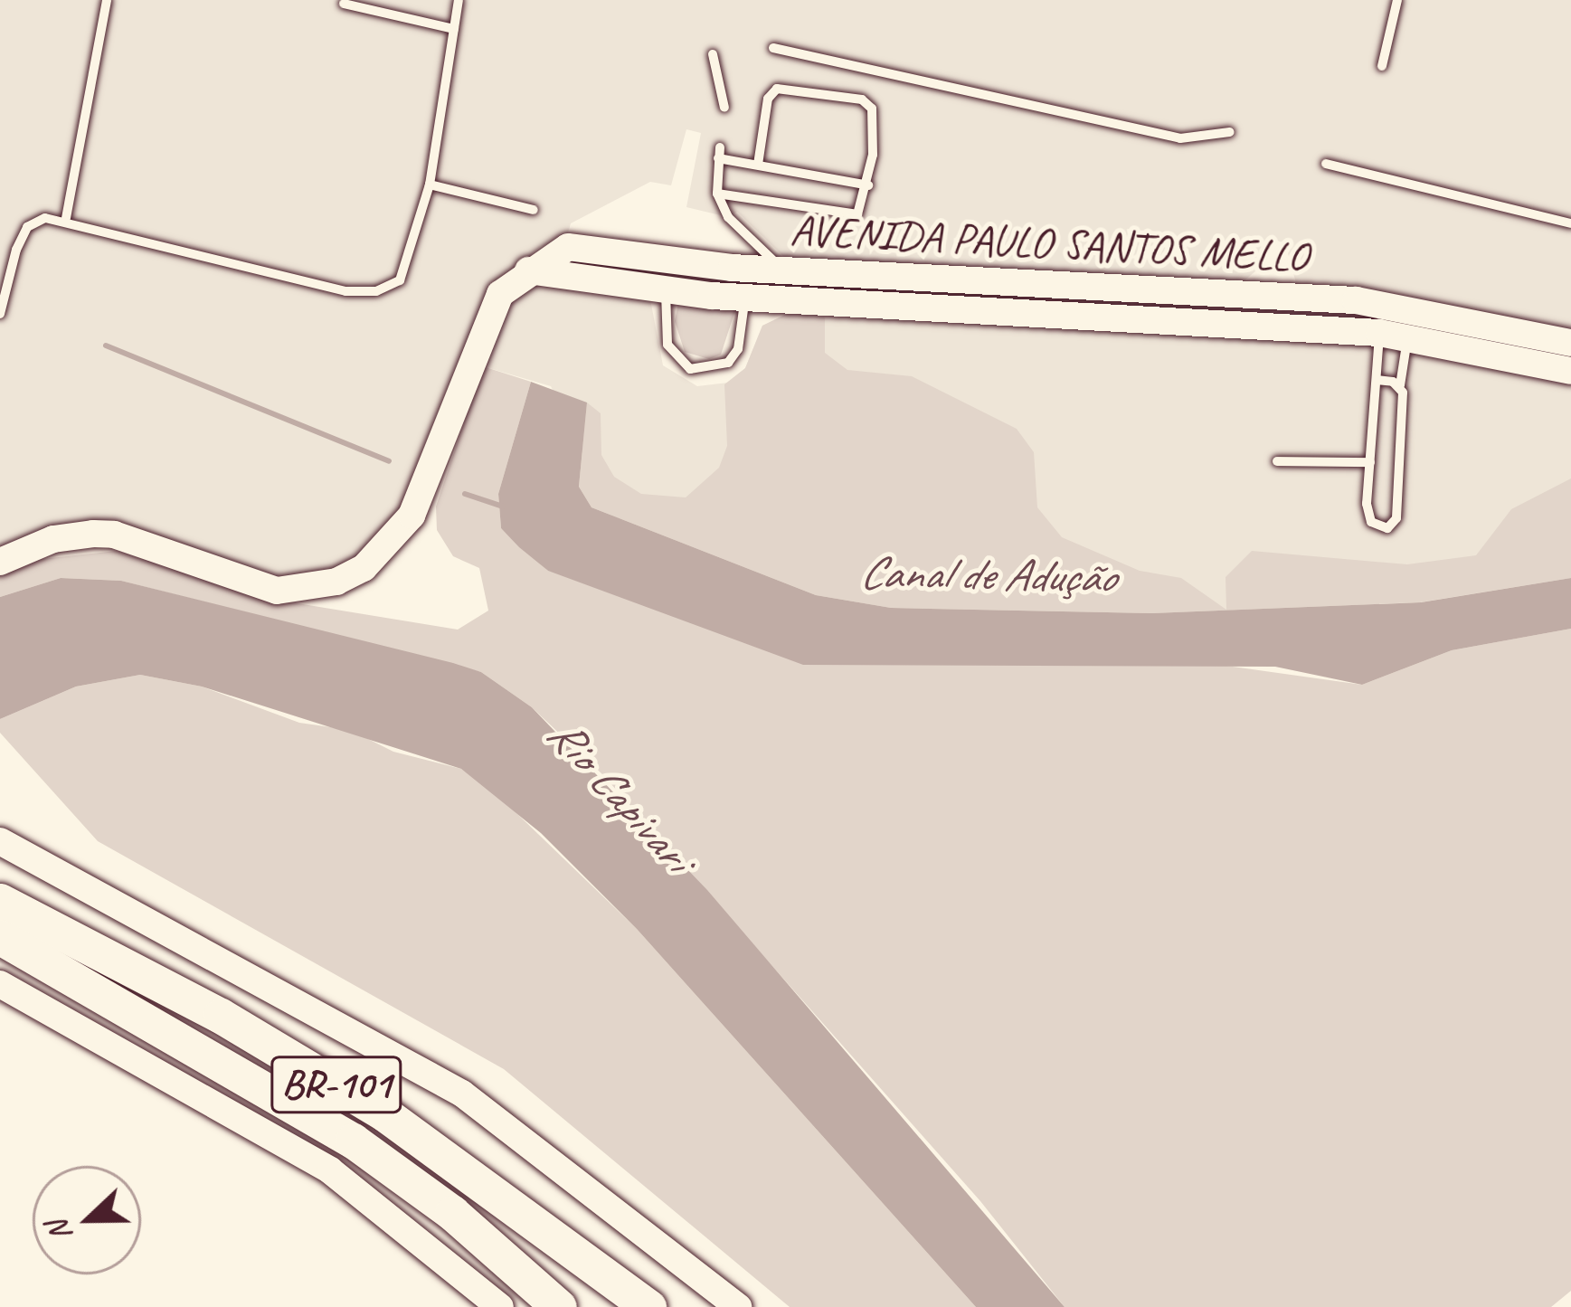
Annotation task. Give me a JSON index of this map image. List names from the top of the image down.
{
  "streets": {
    "highway": ["BR-101"],
    "street": ["AVENIDA PAULO SANTOS MELLO"]
  },
  "water": ["Canal de Adução", "Rio Capivari"],
  "north": "left"
}
